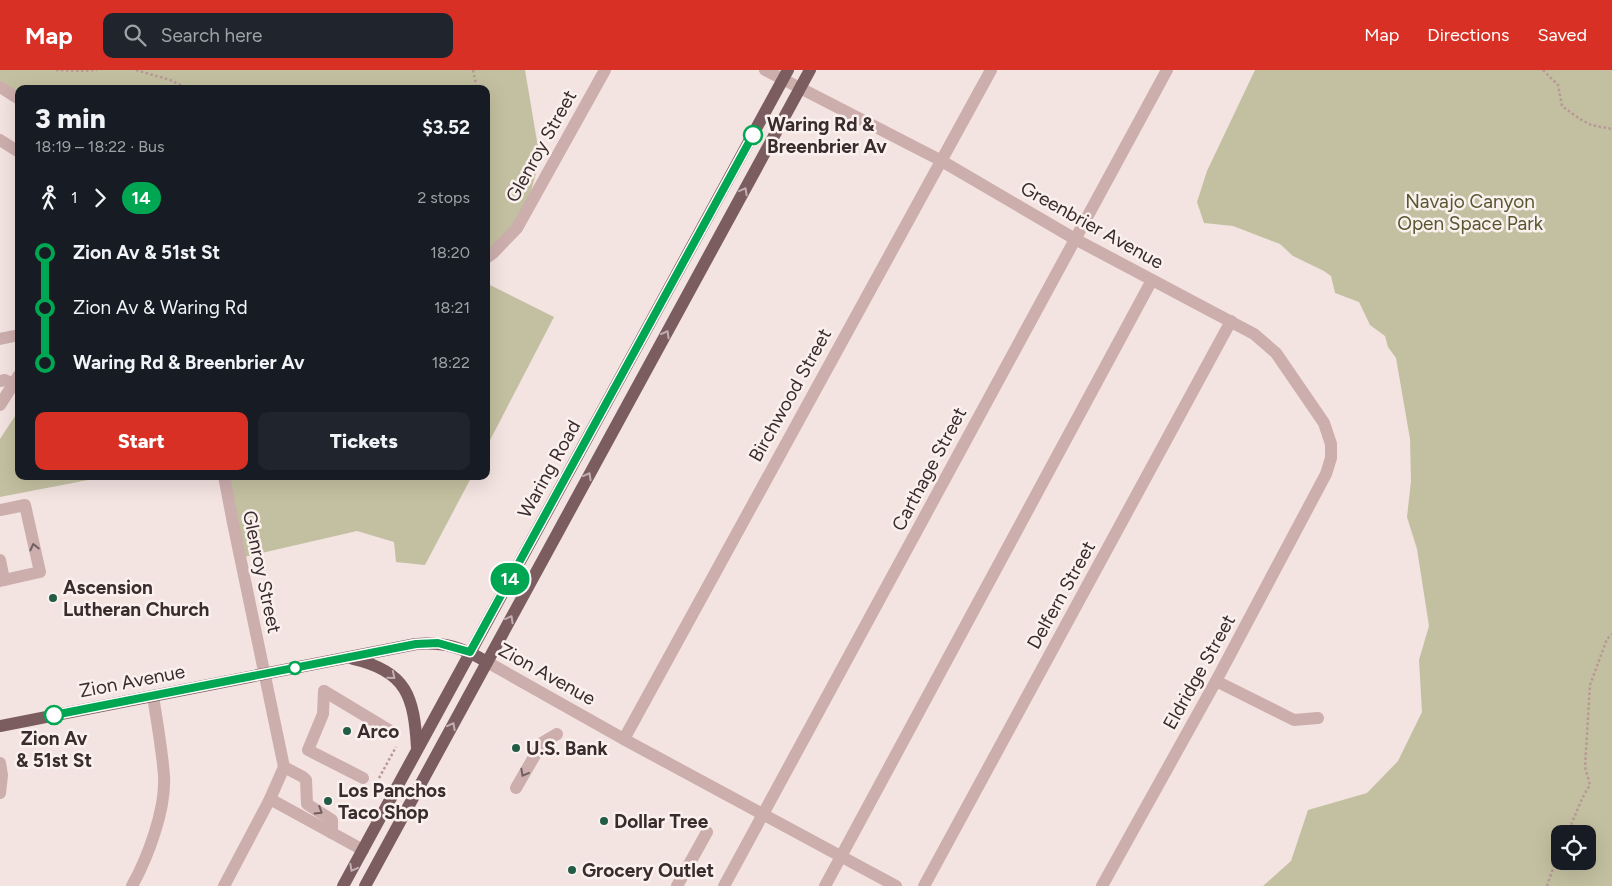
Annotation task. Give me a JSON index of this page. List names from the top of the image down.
{
  "streets": {
    "main road": ["Waring Road", "Zion Avenue"],
    "street": [
      "Glenroy Street",
      "Greenbrier Avenue",
      "Birchwood Street",
      "Carthage Street",
      "Delfern Street",
      "Eldridge Street"
    ]
  },
  "crossings": [
    ["Glenroy Street", "Zion Avenue"],
    ["Greenbrier Avenue", "Birchwood Street"],
    ["Greenbrier Avenue", "Waring Road"],
    ["Greenbrier Avenue", "Carthage Street"],
    ["Greenbrier Avenue", "Delfern Street"],
    ["Greenbrier Avenue", "Eldridge Street"],
    ["Birchwood Street", "Zion Avenue"],
    ["Waring Road", "Zion Avenue"],
    ["Carthage Street", "Zion Avenue"]
  ],
  "parks": ["Navajo Canyon Open Space Park"],
  "places": [
    "Waring Rd & Breenbrier Av",
    "Ascension Lutheran Church",
    "Zion Av & 51st St",
    "Arco",
    "U.S. Bank",
    "Los Panchos Taco Shop",
    "Dollar Tree",
    "Grocery Outlet"
  ],
  "lines": ["bus line 14"],
  "page": {
    "header": "Map",
    "search": "Search here",
    "nav": ["Map", "Directions", "Saved"],
    "on_map": "14",
    "heading": ["3 min", "18:19 – 18:22 · Bus", "$3.52"],
    "legs": ["1", "14", "2 stops"],
    "list": [
      {
        "name": "Zion Av & 51st St",
        "value": "18:20"
      },
      {
        "name": "Zion Av & Waring Rd",
        "value": "18:21"
      },
      {
        "name": "Waring Rd & Breenbrier Av",
        "value": "18:22"
      }
    ],
    "buttons": ["Start", "Tickets"]
  }
}
